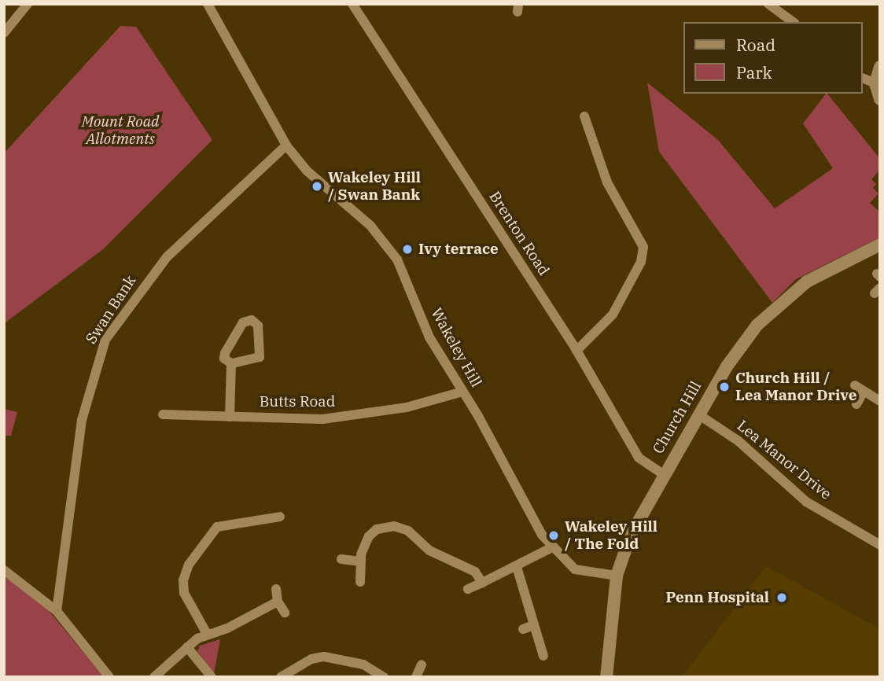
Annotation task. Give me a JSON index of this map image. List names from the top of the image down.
{
  "streets": {
    "street": [
      "Brenton Road",
      "Swan Bank",
      "Wakeley Hill",
      "Butts Road",
      "Church Hill",
      "Lea Manor Drive"
    ]
  },
  "crossings": [
    ["Brenton Road", "Church Hill"],
    ["Swan Bank", "Wakeley Hill"],
    ["Wakeley Hill", "Butts Road"],
    ["Wakeley Hill", "Church Hill"],
    ["Church Hill", "Lea Manor Drive"]
  ],
  "parks": ["Mount Road Allotments"],
  "places": [
    "Wakeley Hill / Swan Bank",
    "Ivy terrace",
    "Church Hill / Lea Manor Drive",
    "Wakeley Hill / The Fold",
    "Penn Hospital"
  ],
  "legend": ["Road", "Park"]
}
